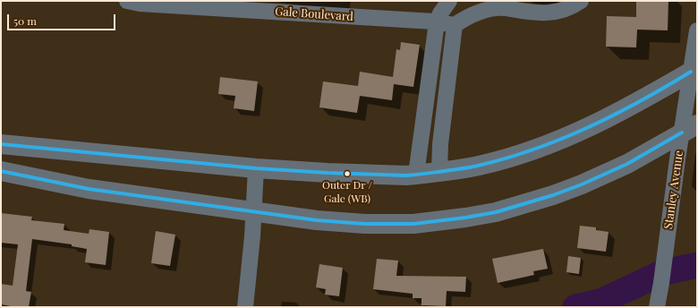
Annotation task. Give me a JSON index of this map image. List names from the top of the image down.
{
  "streets": {
    "street": ["Gale Boulevard", "Stanley Avenue"]
  },
  "places": ["Outer Dr / Gale (WB)"],
  "scale_bar": "50 m"
}
